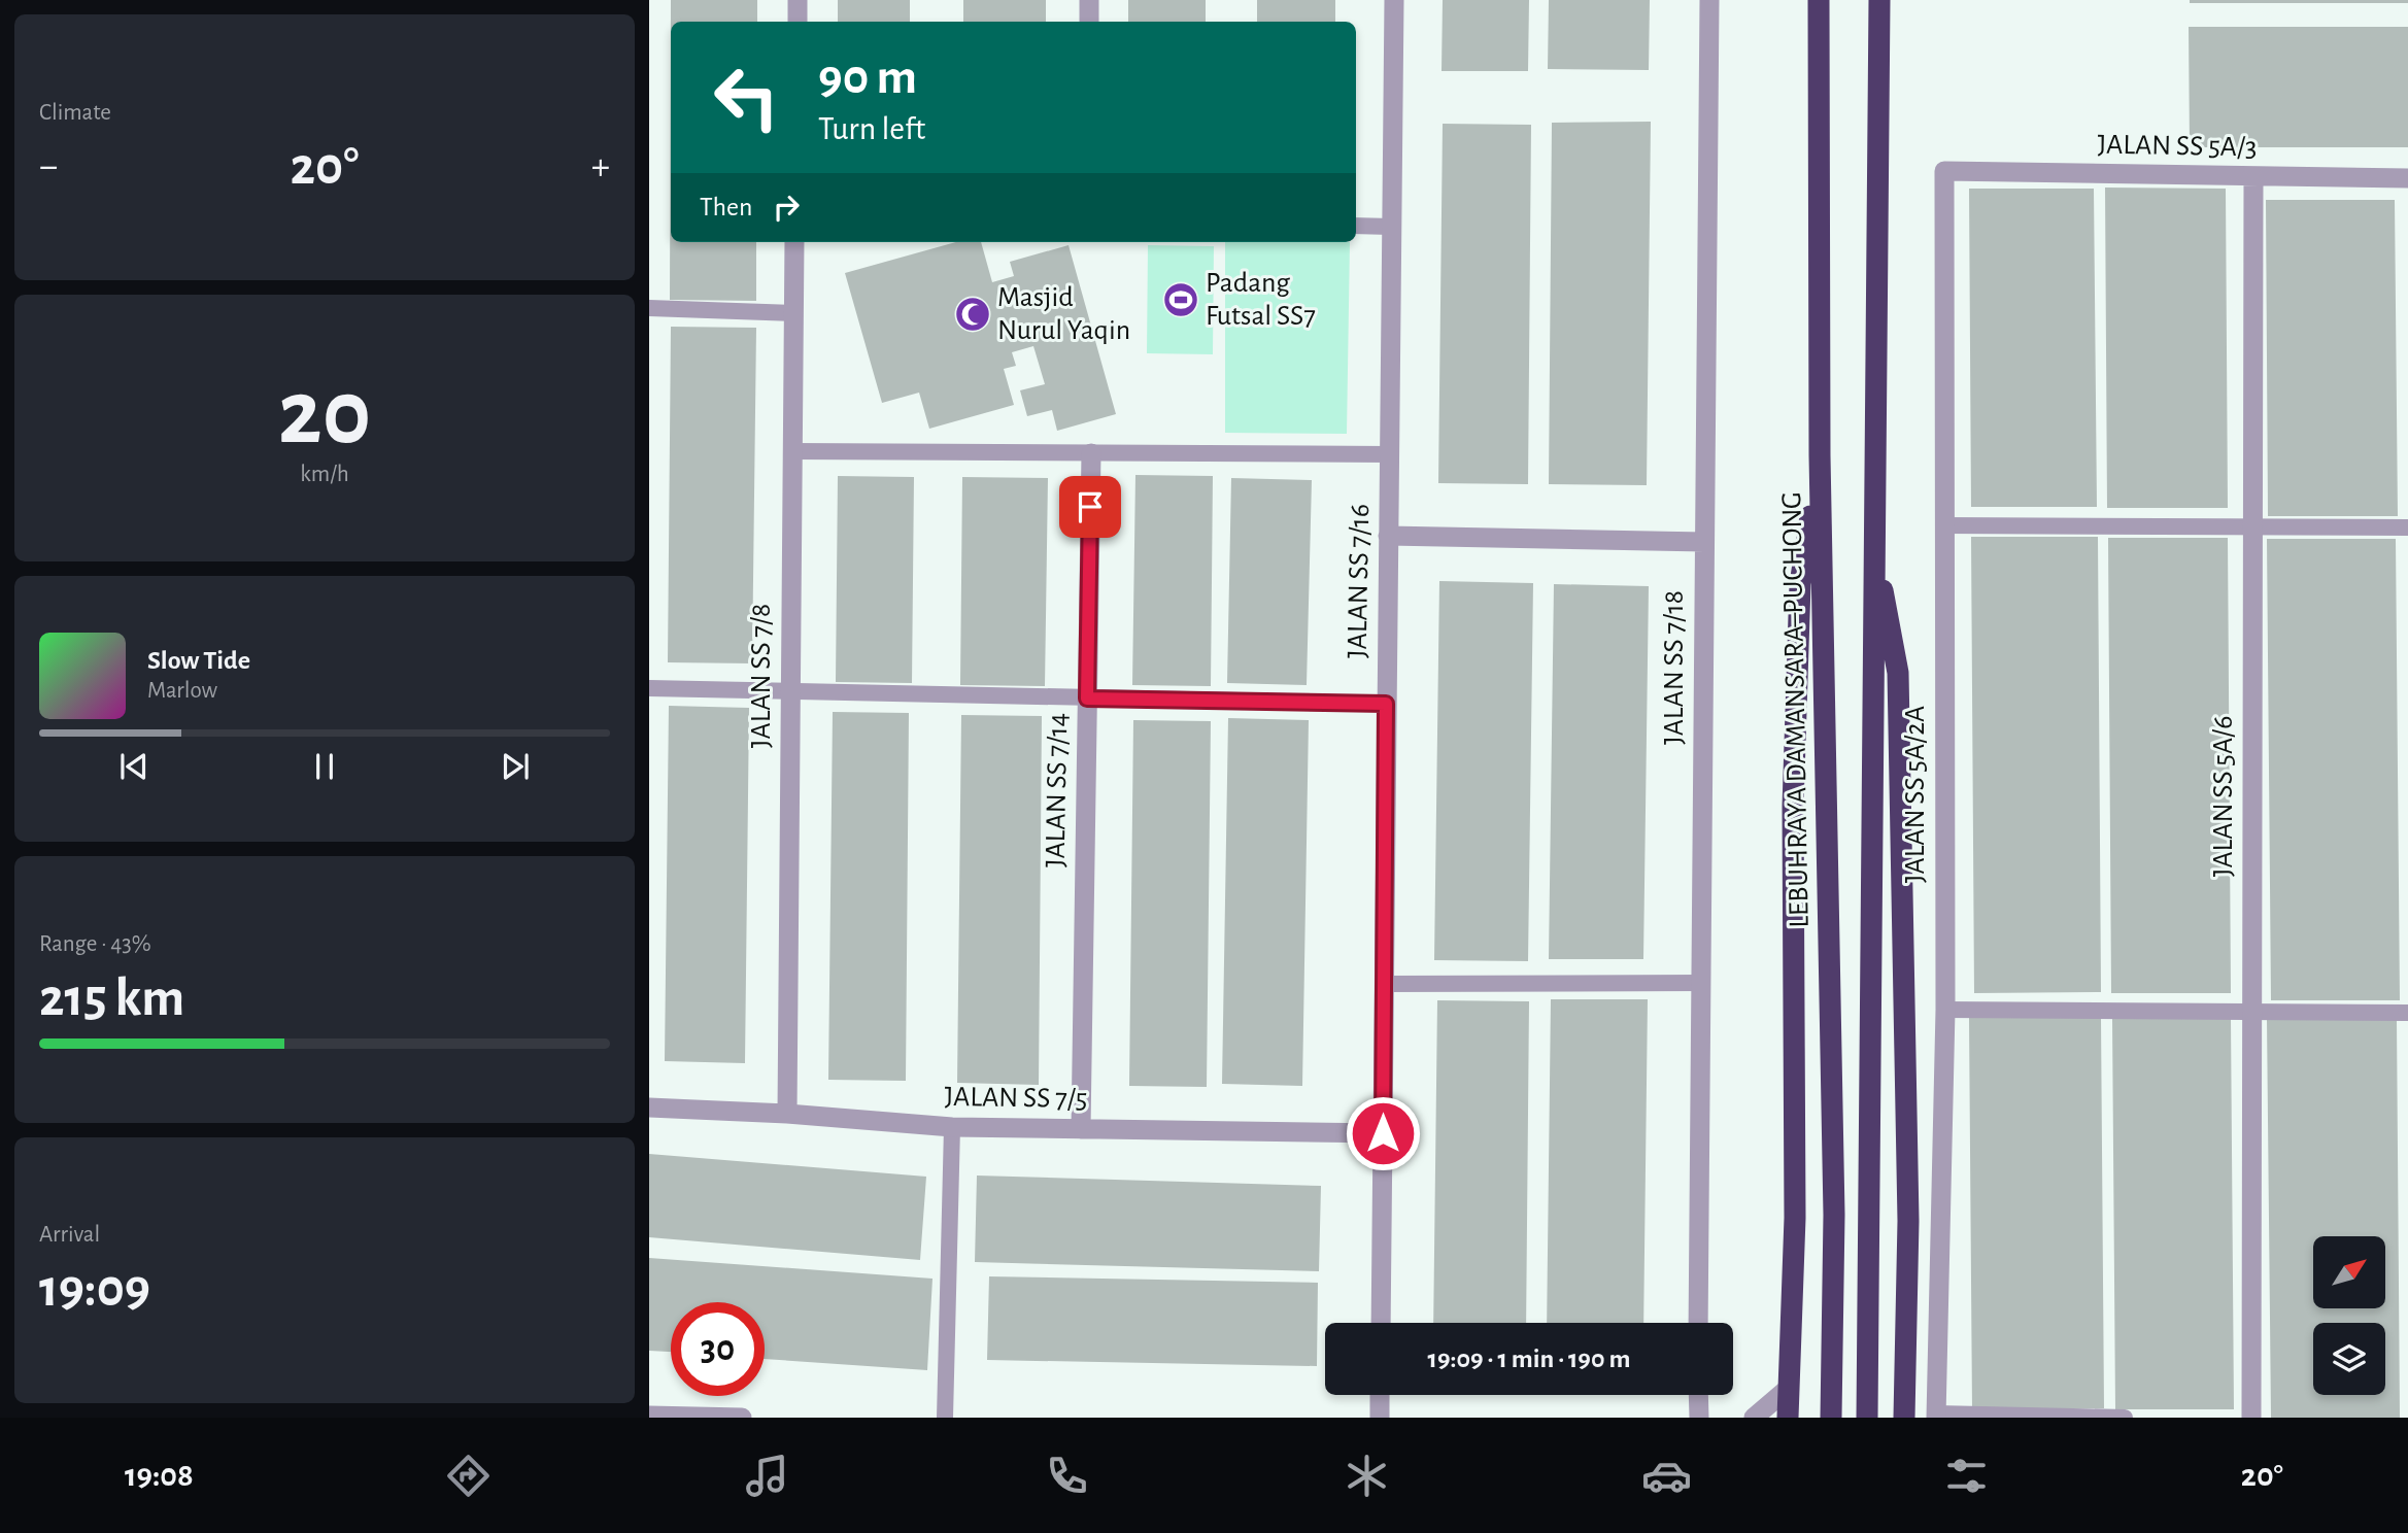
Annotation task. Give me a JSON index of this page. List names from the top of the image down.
{
  "streets": {
    "highway": ["LEBUHRAYA DAMANSARA–PUCHONG"],
    "street": [
      "JALAN SS 5A/3",
      "JALAN SS 7/16",
      "JALAN SS 7/18",
      "JALAN SS 7/8",
      "JALAN SS 7/14",
      "JALAN SS 5A/2A",
      "JALAN SS 5A/6",
      "JALAN SS 7/5"
    ]
  },
  "crossings": [
    ["JALAN SS 5A/3", "JALAN SS 5A/2A"],
    ["JALAN SS 5A/3", "JALAN SS 5A/6"],
    ["JALAN SS 7/16", "JALAN SS 7/5"],
    ["JALAN SS 7/8", "JALAN SS 7/5"],
    ["JALAN SS 7/14", "JALAN SS 7/5"]
  ],
  "places": {
    "sports": ["Padang Futsal SS7"],
    "mosque": ["Masjid Nurul Yaqin"]
  },
  "north": "top right",
  "page": {
    "tile": [
      "Climate",
      ["20", "km/h"],
      ["Range · 43%", "215 km"],
      ["Arrival", "19:09"]
    ],
    "turn": ["90 m", "Turn left"],
    "heat": ["−", "20°", "+"],
    "then": "Then",
    "song": ["Slow Tide", "Marlow"],
    "limit": "30",
    "trip": "19:09 · 1 min · 190 m",
    "tabs": ["19:08", "20°"]
  }
}
